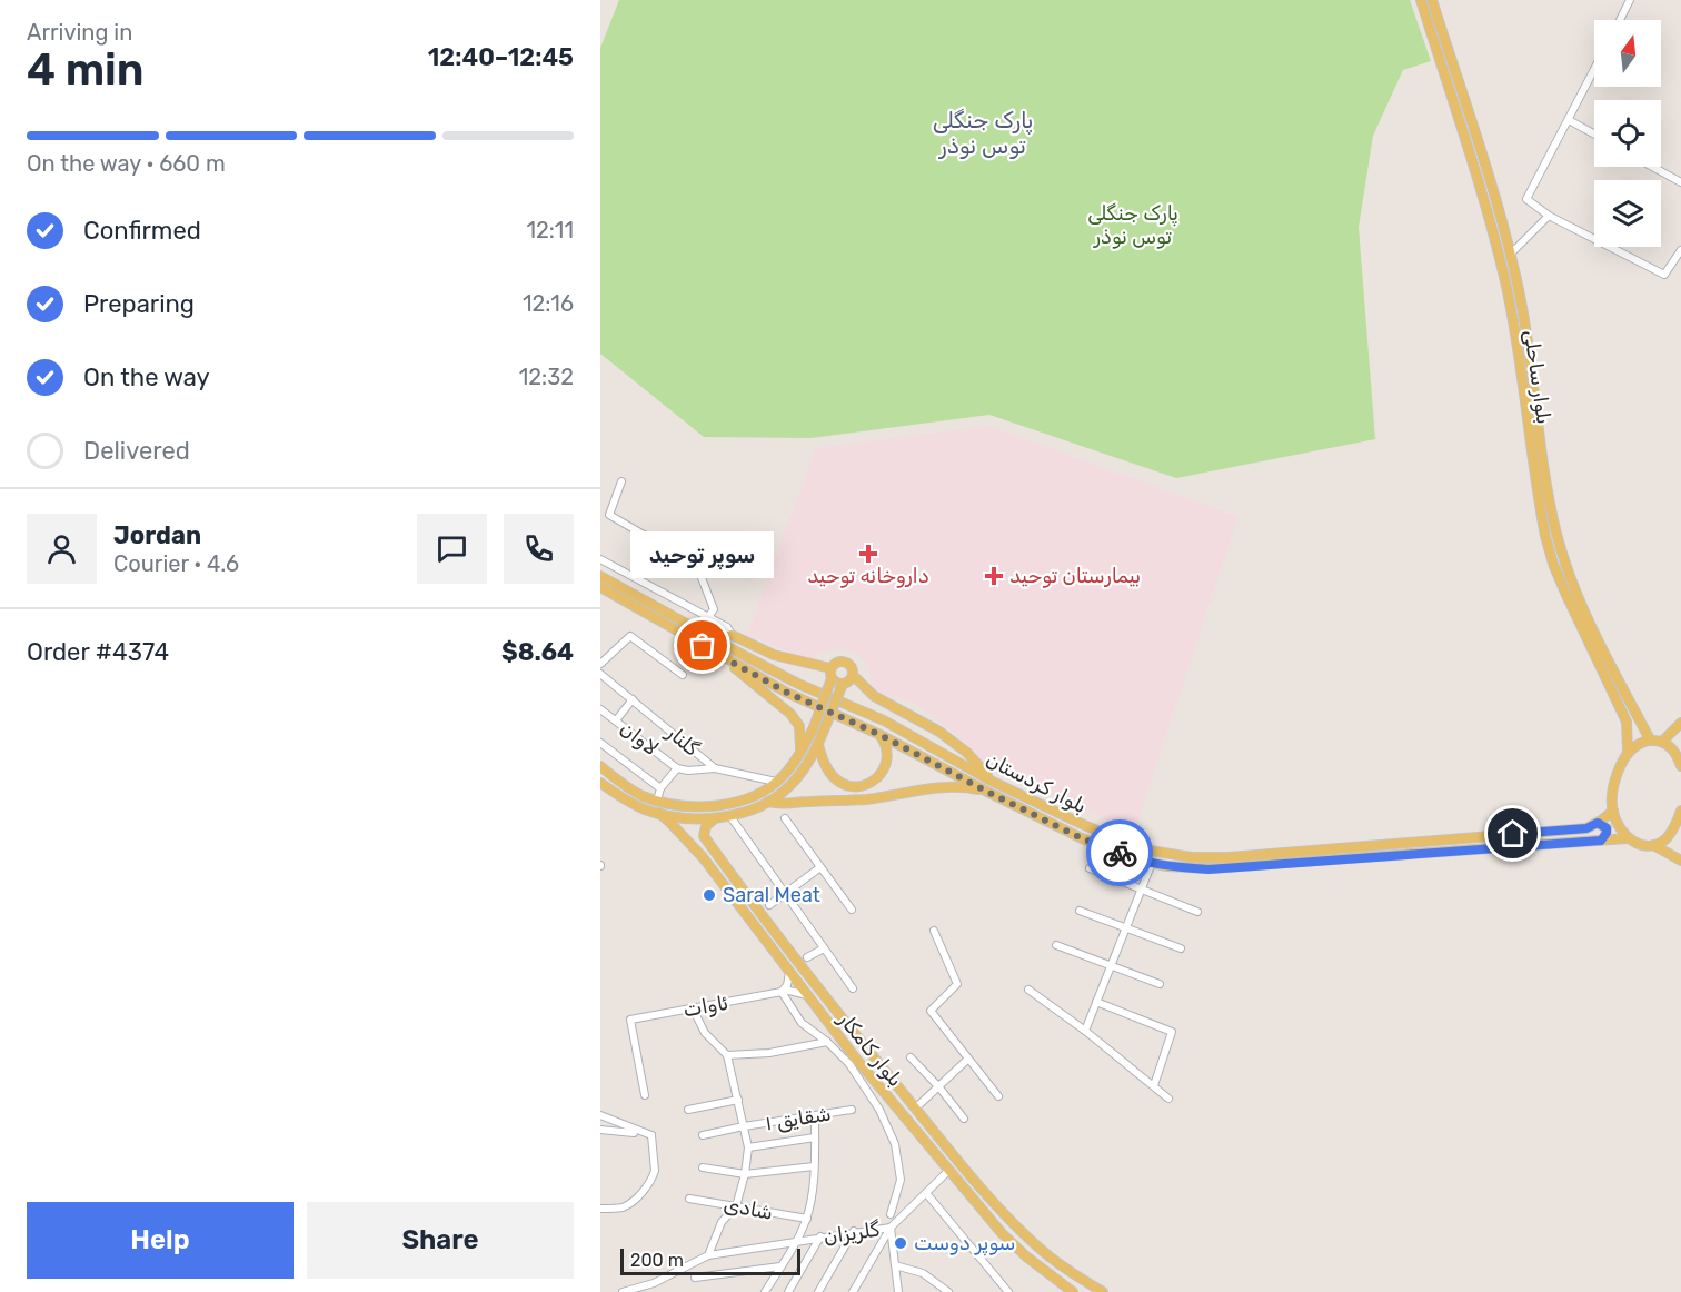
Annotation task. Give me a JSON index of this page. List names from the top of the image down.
{
  "streets": {
    "main road": ["بلوار ساحلی", "بلوار کردستان", "بلوار کامکار"],
    "street": [
      "لاوان",
      "گلنار",
      "ئاوات",
      "شقایق ۱",
      "شادی",
      "گلریزان"
    ]
  },
  "crossings": [
    ["ئاوات", "بلوار کامکار"]
  ],
  "districts": ["پارک جنگلی توس نوذر"],
  "parks": ["پارک جنگلی توس نوذر"],
  "places": {
    "health": ["داروخانه توحید", "بیمارستان توحید"],
    "other": ["سوپر توحید", "Saral Meat", "سوپر دوست"]
  },
  "scale_bar": "200 m",
  "north": "top",
  "page": {
    "heading": ["4 min", "Arriving in", "12:40–12:45"],
    "panel": [
      "Jordan",
      "Courier · 4.6",
      "Order #4374",
      "$8.64"
    ],
    "bar": "On the way · 660 m",
    "list": [
      ["Confirmed", "12:11"],
      ["Preparing", "12:16"],
      ["On the way", "12:32"],
      "Delivered"
    ],
    "bubble": "سوپر توحید",
    "buttons": ["Help", "Share"],
    "scale": "200 m"
  }
}
